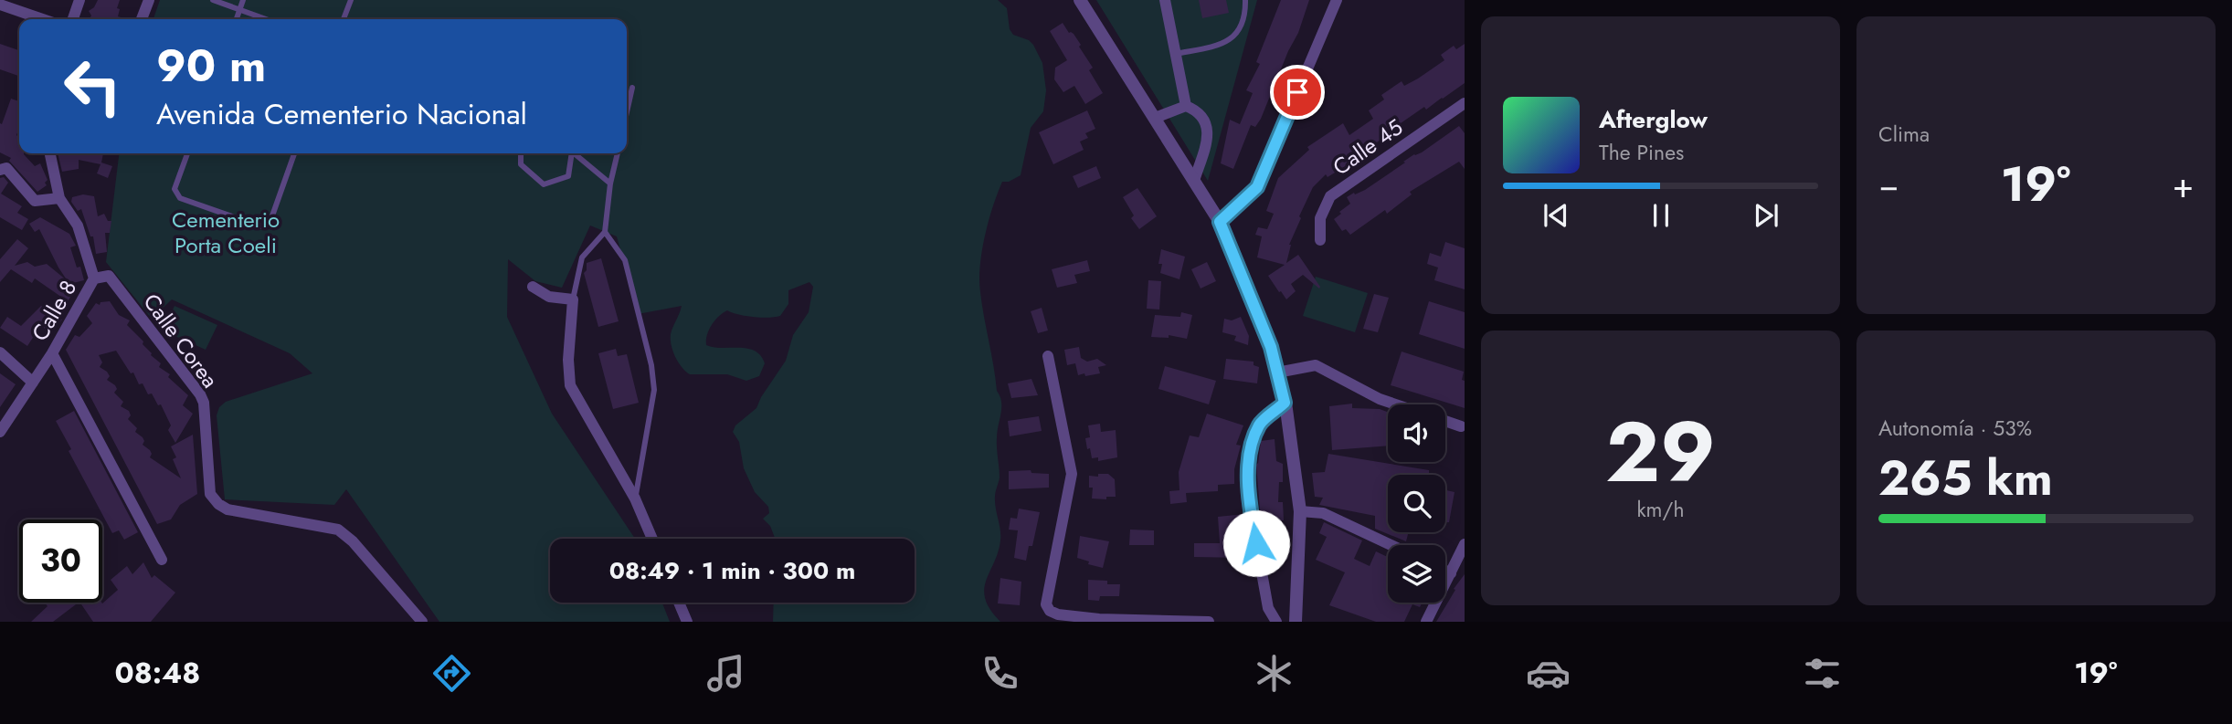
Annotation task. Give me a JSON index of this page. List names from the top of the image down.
{
  "streets": {
    "street": ["Calle 45", "Calle 8", "Calle Corea"]
  },
  "crossings": [
    ["Calle 8", "Calle Corea"]
  ],
  "parks": ["Cementerio Porta Coeli"],
  "page": {
    "tile": [
      "Clima",
      ["29", "km/h"],
      ["Autonomía · 53%", "265 km"]
    ],
    "turn": ["90 m", "Avenida Cementerio Nacional"],
    "song": ["Afterglow", "The Pines"],
    "heat": ["−", "19°", "+"],
    "limit": "30",
    "trip": "08:49 · 1 min · 300 m",
    "tabs": ["08:48", "19°"]
  }
}
